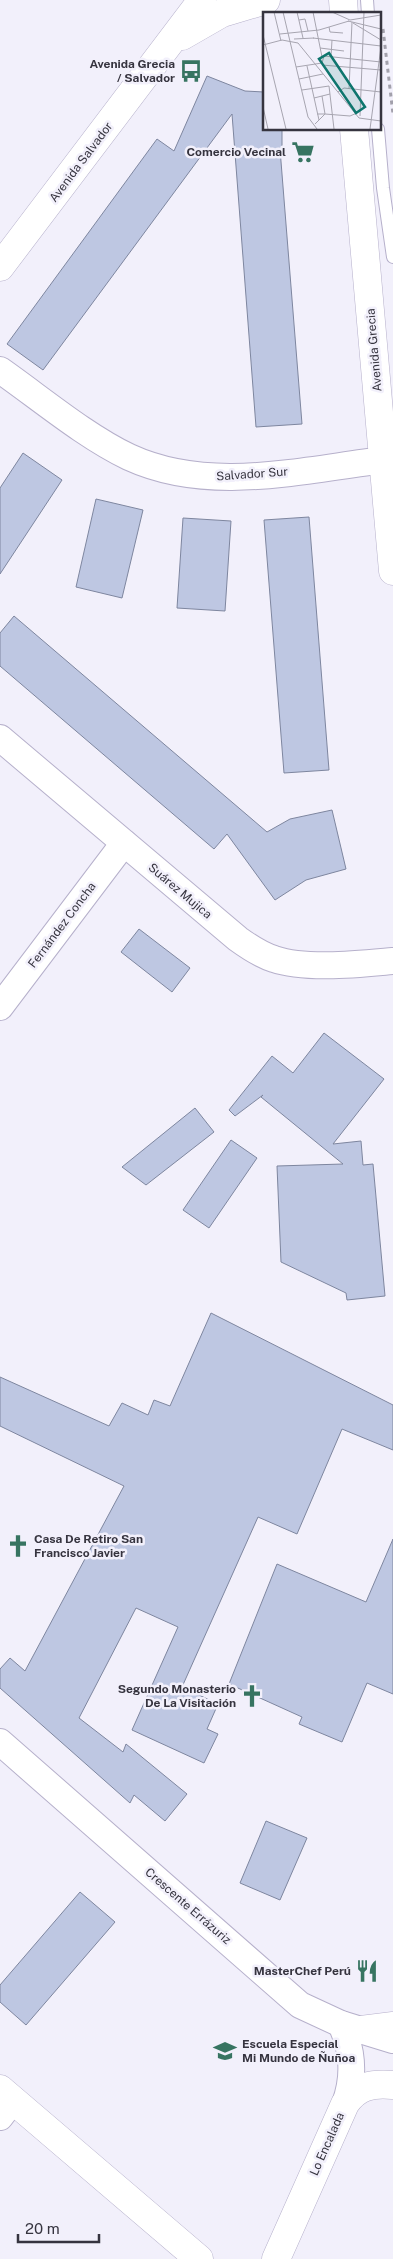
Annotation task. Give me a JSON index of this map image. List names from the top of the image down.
{
  "streets": {
    "main road": ["Avenida Salvador", "Avenida Grecia", "Lo Encalada"],
    "street": [
      "Salvador Sur",
      "Suárez Mujica",
      "Fernández Concha",
      "Crescente Errázuriz"
    ]
  },
  "crossings": [
    ["Avenida Grecia", "Salvador Sur"],
    ["Suárez Mujica", "Fernández Concha"],
    ["Crescente Errázuriz", "Lo Encalada"]
  ],
  "places": {
    "bus stop": ["Avenida Grecia / Salvador"],
    "supermarket": ["Comercio Vecinal"],
    "church": ["Casa De Retiro San Francisco Javier", "Segundo Monasterio De La Visitación"],
    "restaurant": ["MasterChef Perú"],
    "school or university": ["Escuela Especial Mi Mundo de Ñuñoa"]
  },
  "scale_bar": "20 m"
}
